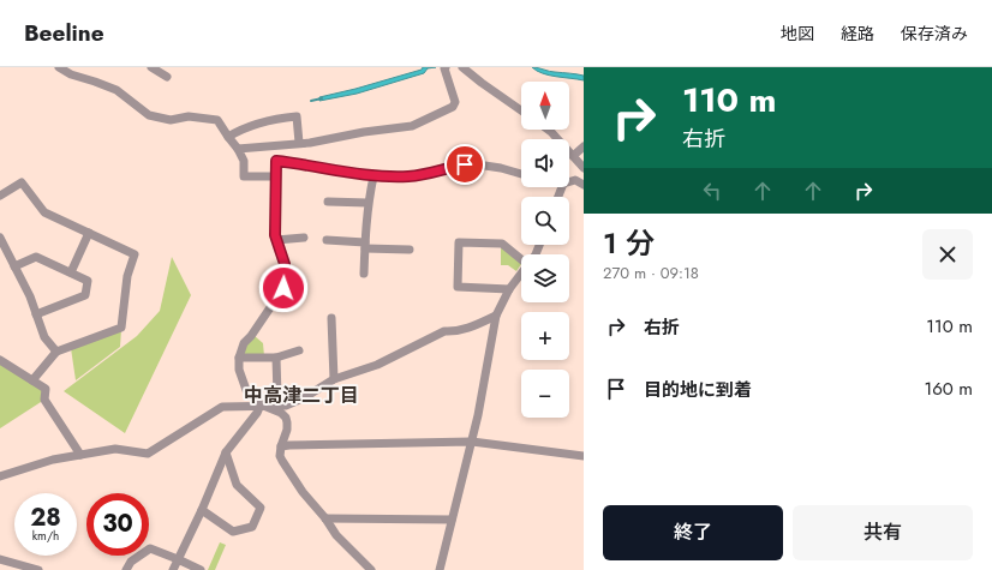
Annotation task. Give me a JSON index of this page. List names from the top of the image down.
{
  "districts": ["中高津二丁目"],
  "north": "top",
  "page": {
    "header": "Beeline",
    "nav": ["地図", "経路", "保存済み"],
    "turn": ["110 m", "右折"],
    "map_buttons": ["+", "−"],
    "heading": ["1 分", "270 m · 09:18"],
    "list": [
      {
        "name": "右折",
        "value": "110 m"
      },
      {
        "name": "目的地に到着",
        "value": "160 m"
      }
    ],
    "speed": "28 km/h",
    "limit": "30",
    "buttons": ["終了", "共有"]
  }
}
